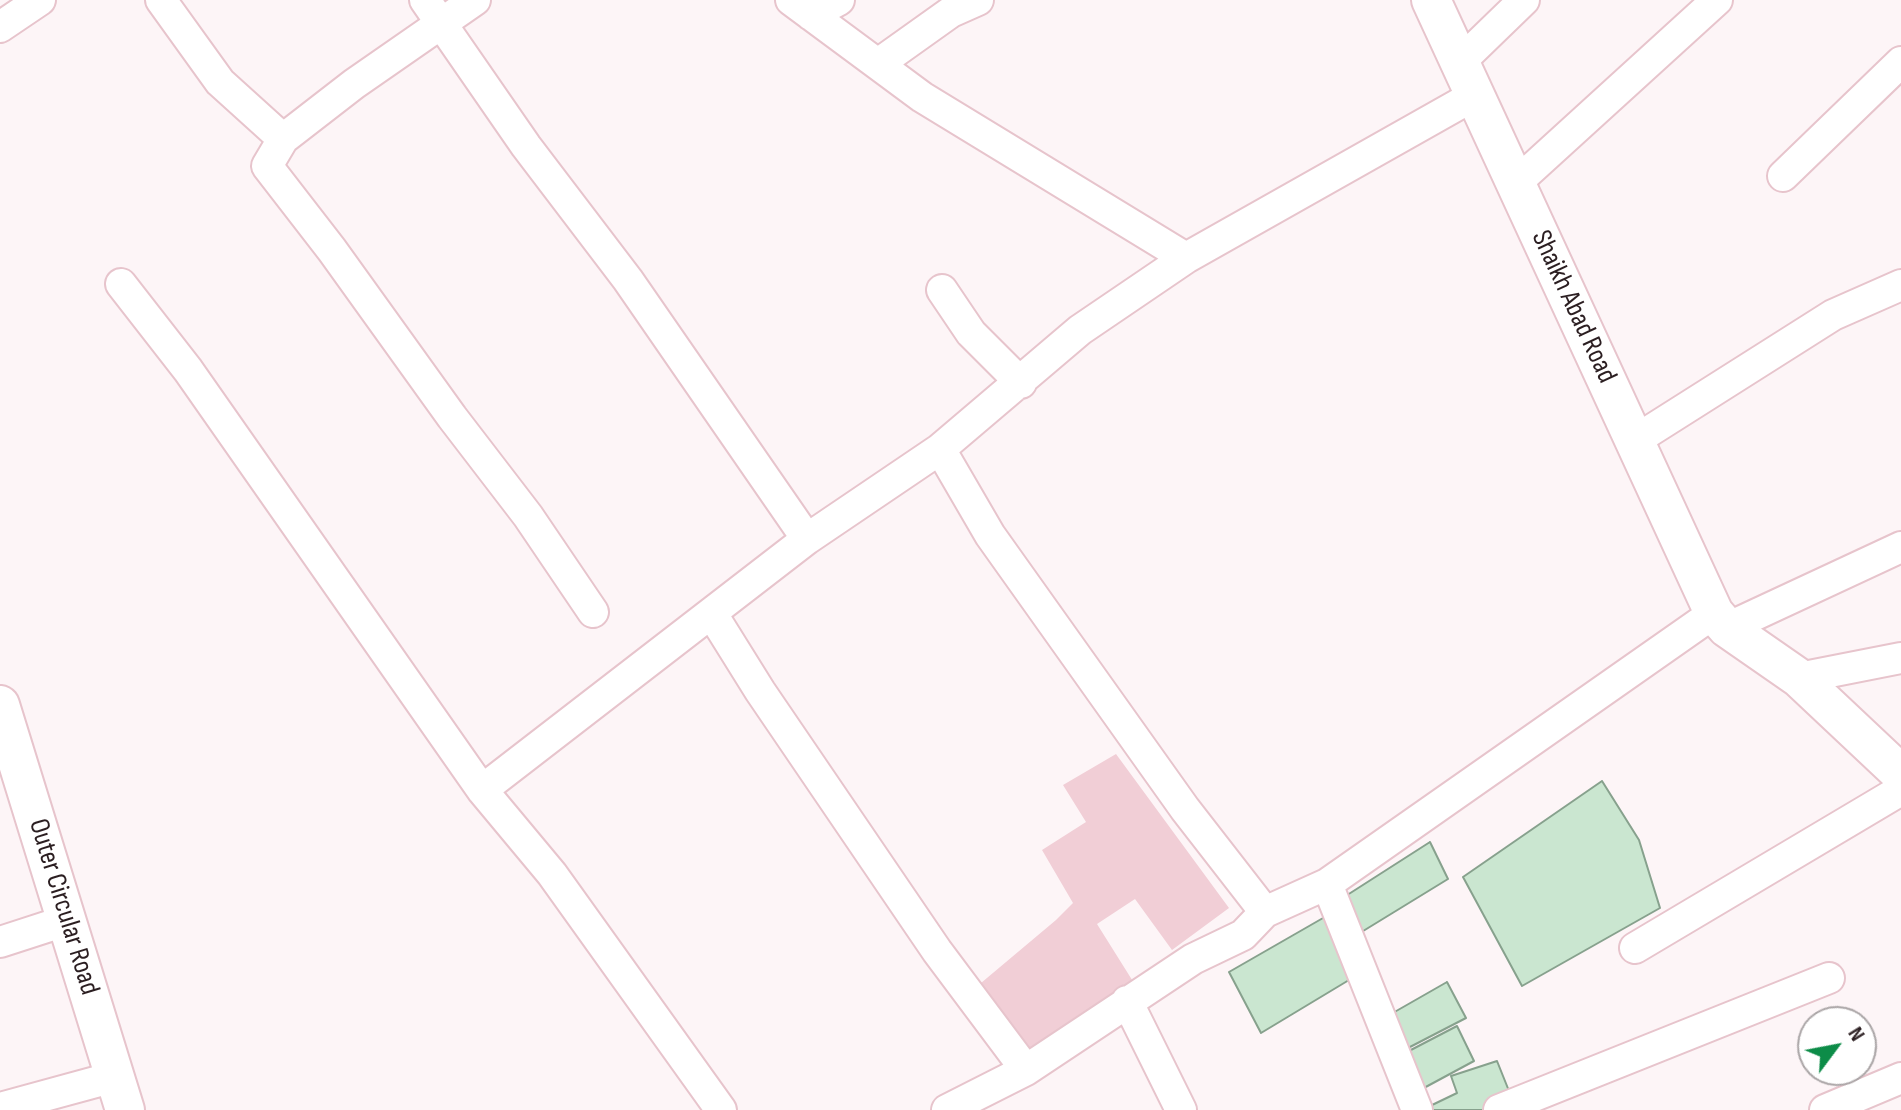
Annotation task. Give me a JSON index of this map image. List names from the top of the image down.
{
  "streets": {
    "main road": ["Shaikh Abad Road", "Outer Circular Road"]
  },
  "north": "top right"
}
